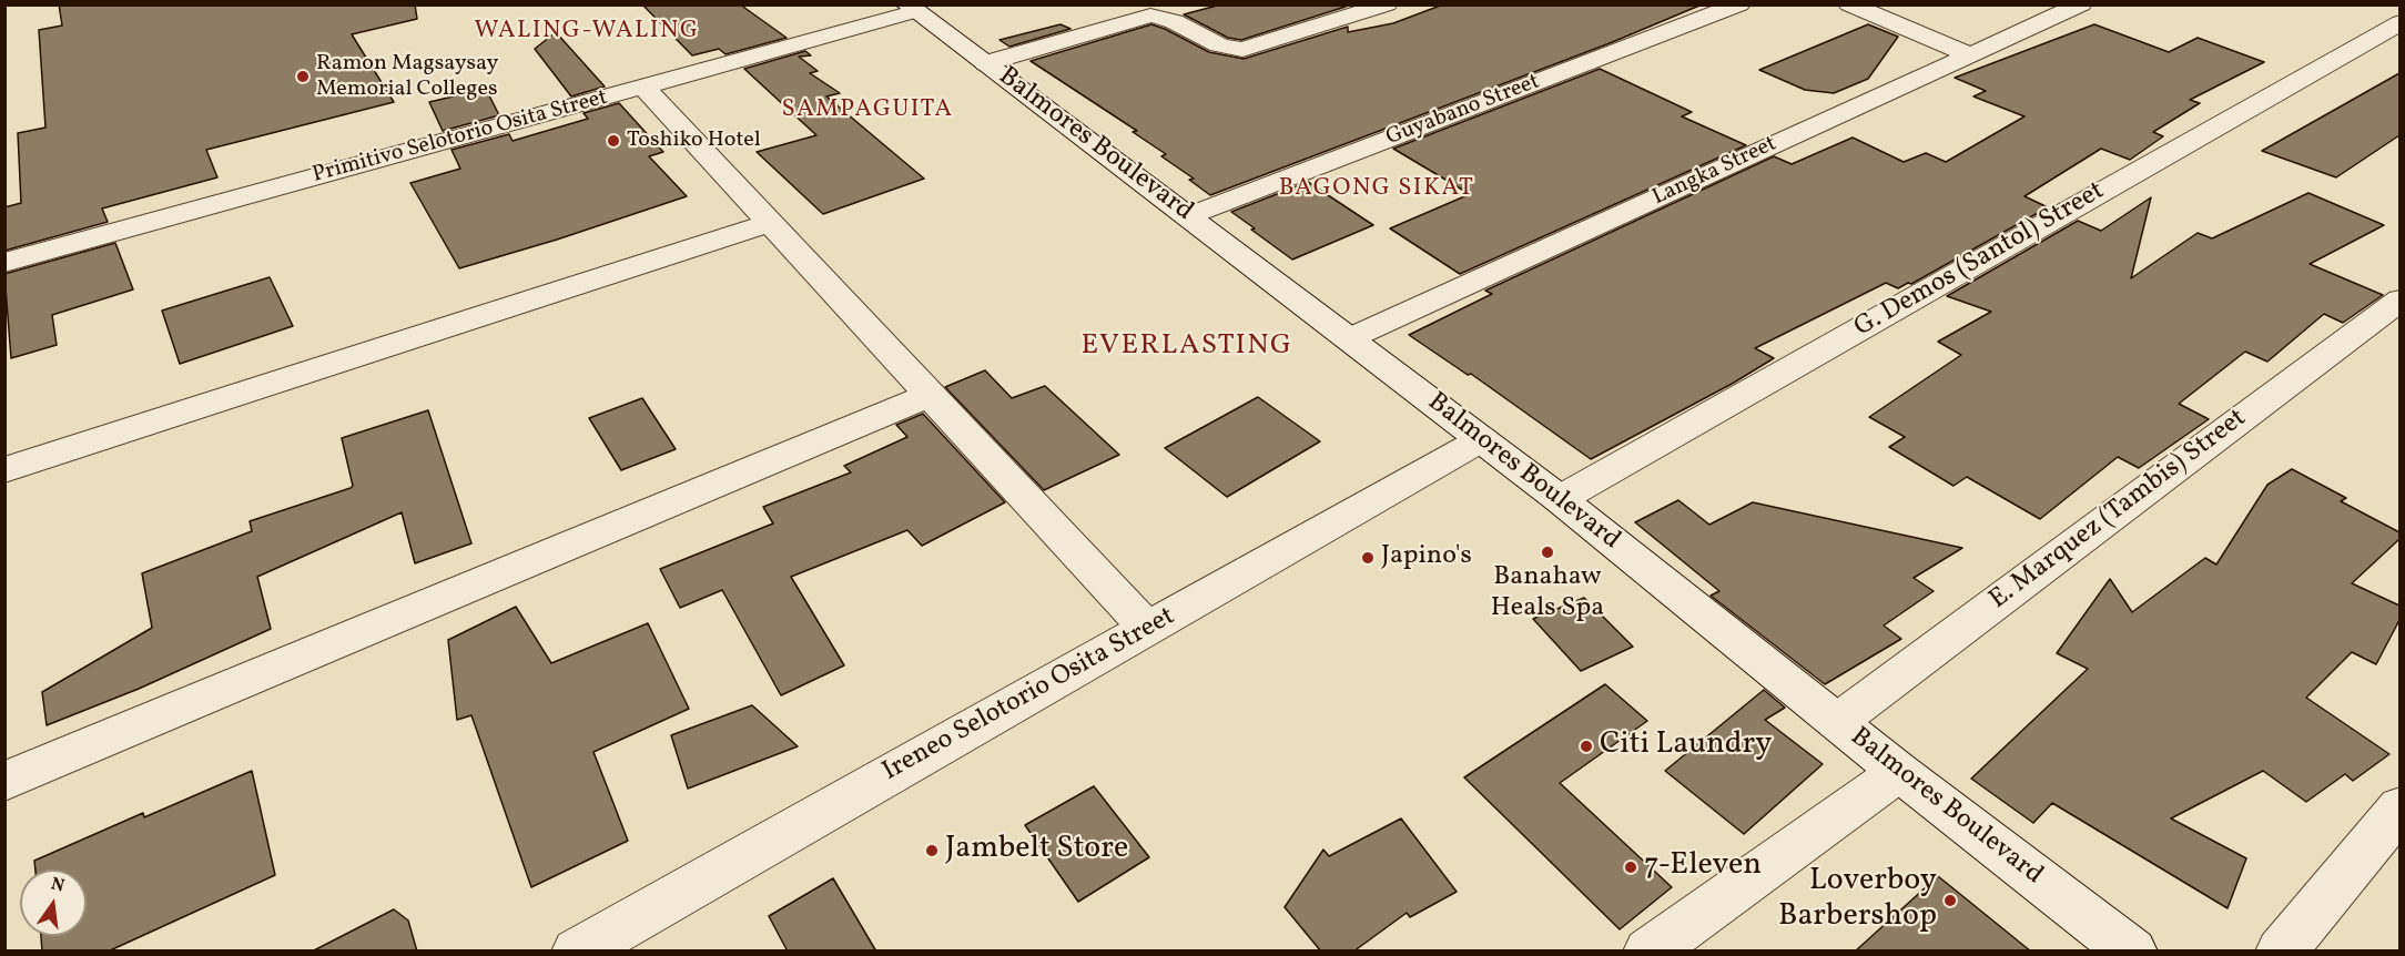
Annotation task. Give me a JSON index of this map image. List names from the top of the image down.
{
  "streets": {
    "street": [
      "Guyabano Street",
      "Primitivo Selotorio Osita Street",
      "Balmores Boulevard",
      "Langka Street",
      "G. Demos (Santol) Street",
      "E. Marquez (Tambis) Street",
      "Ireneo Selotorio Osita Street"
    ]
  },
  "crossings": [
    ["Guyabano Street", "Balmores Boulevard"],
    ["Primitivo Selotorio Osita Street", "Balmores Boulevard"],
    ["Balmores Boulevard", "Langka Street"],
    ["Balmores Boulevard", "G. Demos (Santol) Street"],
    ["Balmores Boulevard", "E. Marquez (Tambis) Street"],
    ["Balmores Boulevard", "Ireneo Selotorio Osita Street"]
  ],
  "districts": [
    "WALING-WALING",
    "SAMPAGUITA",
    "BAGONG SIKAT",
    "EVERLASTING"
  ],
  "places": [
    "Ramon Magsaysay Memorial Colleges",
    "Toshiko Hotel",
    "Banahaw Heals Spa",
    "Japino's",
    "Citi Laundry",
    "Jambelt Store",
    "7-Eleven",
    "Loverboy Barbershop"
  ],
  "north": "top"
}
